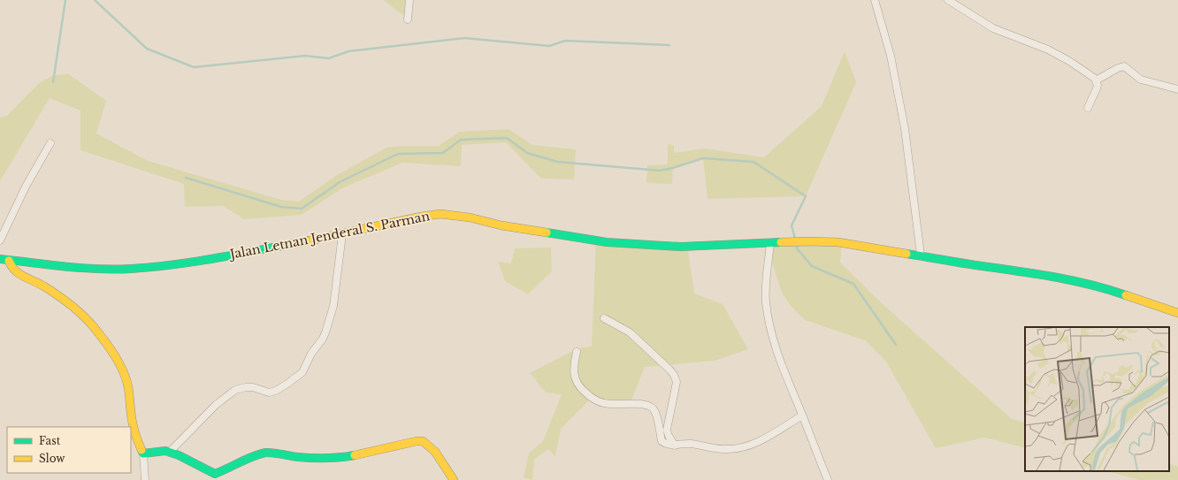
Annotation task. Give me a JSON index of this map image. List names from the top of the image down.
{
  "streets": {
    "street": ["Jalan Letnan Jenderal S. Parman"]
  },
  "legend": ["Fast", "Slow"]
}
